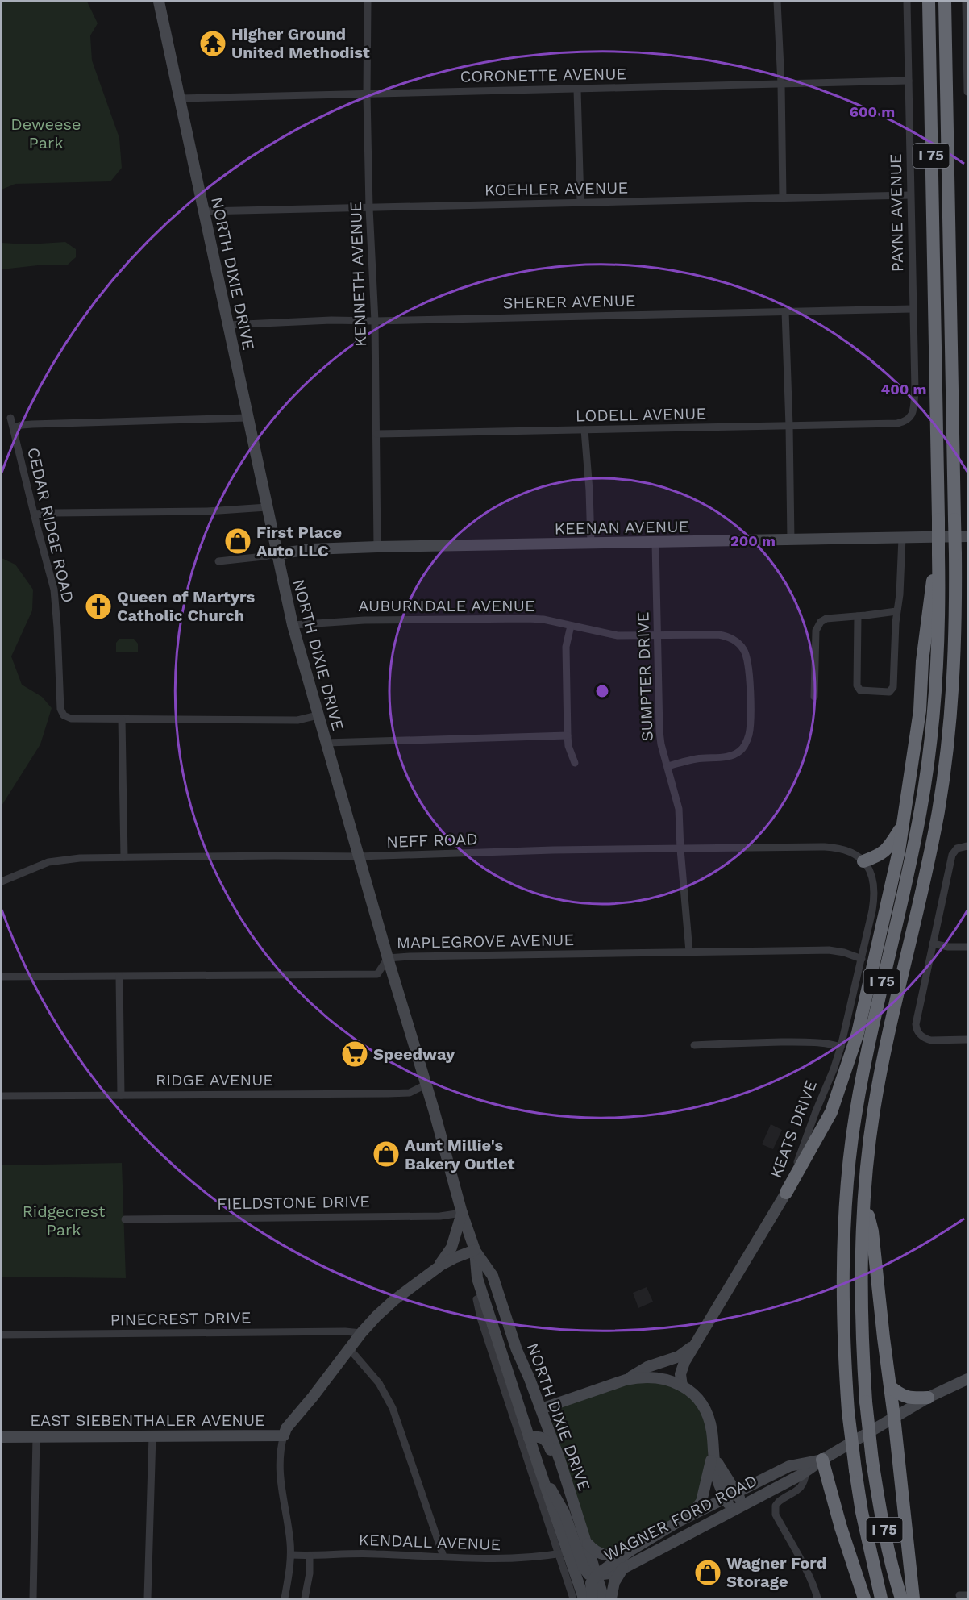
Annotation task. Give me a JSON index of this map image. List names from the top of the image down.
{
  "streets": {
    "highway": ["I 75"],
    "main road": [
      "NORTH DIXIE DRIVE",
      "KEENAN AVENUE",
      "KEATS DRIVE",
      "EAST SIEBENTHALER AVENUE",
      "WAGNER FORD ROAD"
    ],
    "street": [
      "CORONETTE AVENUE",
      "KOEHLER AVENUE",
      "PAYNE AVENUE",
      "KENNETH AVENUE",
      "SHERER AVENUE",
      "LODELL AVENUE",
      "CEDAR RIDGE ROAD",
      "AUBURNDALE AVENUE",
      "SUMPTER DRIVE",
      "NEFF ROAD",
      "MAPLEGROVE AVENUE",
      "RIDGE AVENUE",
      "FIELDSTONE DRIVE",
      "PINECREST DRIVE",
      "KENDALL AVENUE"
    ]
  },
  "crossings": [
    ["CORONETTE AVENUE", "PAYNE AVENUE"],
    ["CORONETTE AVENUE", "NORTH DIXIE DRIVE"],
    ["CORONETTE AVENUE", "KENNETH AVENUE"],
    ["KOEHLER AVENUE", "PAYNE AVENUE"],
    ["KOEHLER AVENUE", "NORTH DIXIE DRIVE"],
    ["KOEHLER AVENUE", "KENNETH AVENUE"],
    ["PAYNE AVENUE", "SHERER AVENUE"],
    ["PAYNE AVENUE", "LODELL AVENUE"],
    ["NORTH DIXIE DRIVE", "SHERER AVENUE"],
    ["NORTH DIXIE DRIVE", "KEENAN AVENUE"],
    ["NORTH DIXIE DRIVE", "AUBURNDALE AVENUE"],
    ["NORTH DIXIE DRIVE", "NEFF ROAD"],
    ["NORTH DIXIE DRIVE", "MAPLEGROVE AVENUE"],
    ["NORTH DIXIE DRIVE", "RIDGE AVENUE"],
    ["NORTH DIXIE DRIVE", "FIELDSTONE DRIVE"],
    ["NORTH DIXIE DRIVE", "EAST SIEBENTHALER AVENUE"],
    ["NORTH DIXIE DRIVE", "WAGNER FORD ROAD"],
    ["NORTH DIXIE DRIVE", "KENDALL AVENUE"],
    ["KENNETH AVENUE", "SHERER AVENUE"],
    ["KENNETH AVENUE", "LODELL AVENUE"],
    ["KENNETH AVENUE", "KEENAN AVENUE"],
    ["KEENAN AVENUE", "SUMPTER DRIVE"],
    ["AUBURNDALE AVENUE", "SUMPTER DRIVE"],
    ["SUMPTER DRIVE", "NEFF ROAD"],
    ["SUMPTER DRIVE", "MAPLEGROVE AVENUE"],
    ["NEFF ROAD", "KEATS DRIVE"],
    ["MAPLEGROVE AVENUE", "KEATS DRIVE"],
    ["PINECREST DRIVE", "EAST SIEBENTHALER AVENUE"]
  ],
  "parks": ["Deweese Park", "Ridgecrest Park"],
  "places": {
    "temple": ["Higher Ground United Methodist"],
    "shop": ["First Place Auto LLC", "Aunt Millie's Bakery Outlet", "Wagner Ford Storage"],
    "church": ["Queen of Martyrs Catholic Church"],
    "supermarket": ["Speedway"]
  },
  "rings": ["600 m", "400 m", "200 m"]
}
